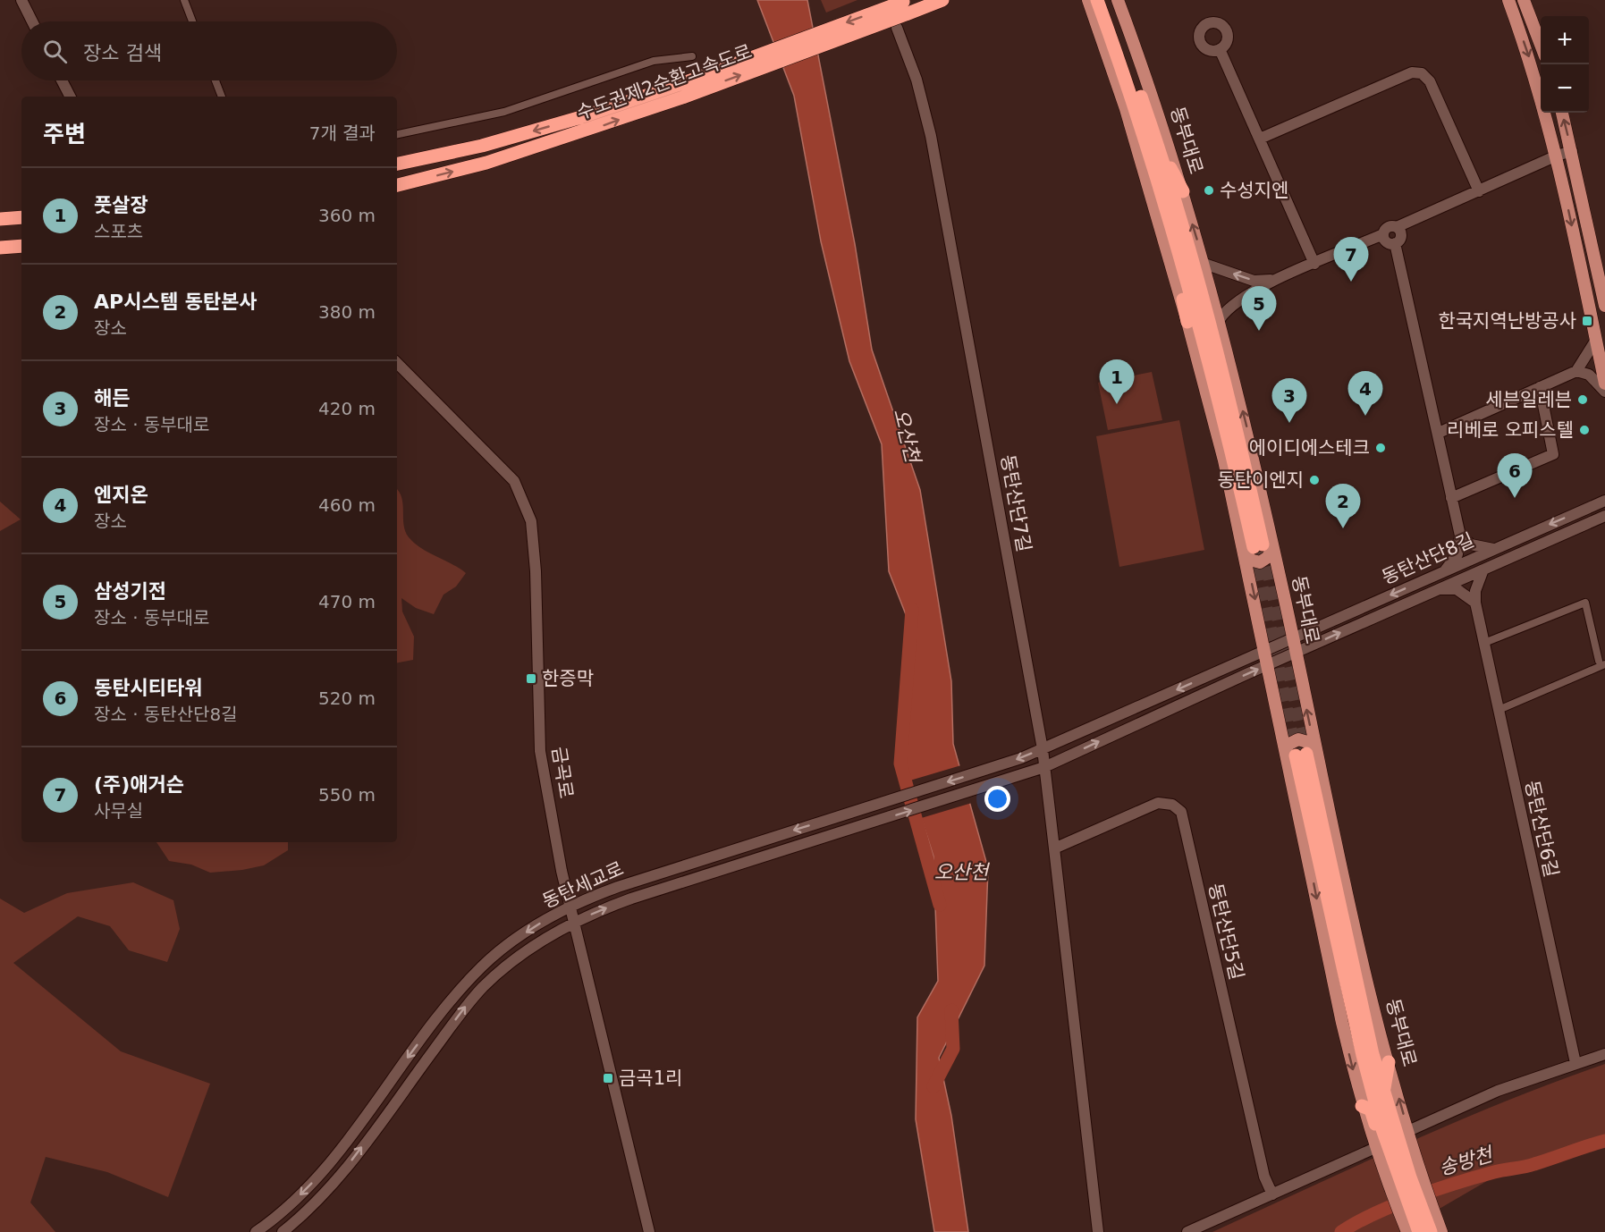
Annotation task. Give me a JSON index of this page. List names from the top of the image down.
{
  "streets": {
    "highway": ["수도권제2순환고속도로", "동부대로"],
    "street": [
      "동탄산단7길",
      "동탄산단8길",
      "금곡로",
      "동탄산단6길",
      "동탄세교로",
      "동탄산단5길"
    ]
  },
  "crossings": [
    ["동부대로", "동탄산단8길"],
    ["동탄산단7길", "동탄세교로"],
    ["금곡로", "동탄세교로"]
  ],
  "water": ["오산천", "송방천"],
  "places": {
    "other": [
      "수성지엔",
      "세븐일레븐",
      "리베로 오피스텔",
      "에이디에스테크",
      "동탄이엔지"
    ],
    "transit": ["한국지역난방공사", "한증막", "금곡1리"]
  },
  "page": {
    "map_buttons": ["+", "−"],
    "search": "장소 검색",
    "heading": ["주변", "7개 결과"],
    "list": [
      {
        "mark": "1",
        "name": "풋살장",
        "note": "스포츠",
        "value": "360 m"
      },
      {
        "mark": "2",
        "name": "AP시스템 동탄본사",
        "note": "장소",
        "value": "380 m"
      },
      {
        "mark": "3",
        "name": "해든",
        "note": "장소 · 동부대로",
        "value": "420 m"
      },
      {
        "mark": "4",
        "name": "엔지온",
        "note": "장소",
        "value": "460 m"
      },
      {
        "mark": "5",
        "name": "삼성기전",
        "note": "장소 · 동부대로",
        "value": "470 m"
      },
      {
        "mark": "6",
        "name": "동탄시티타워",
        "note": "장소 · 동탄산단8길",
        "value": "520 m"
      },
      {
        "mark": "7",
        "name": "(주)애거슨",
        "note": "사무실",
        "value": "550 m"
      }
    ],
    "pins": [
      "7",
      "5",
      "1",
      "4",
      "3",
      "6",
      "2"
    ]
  }
}
